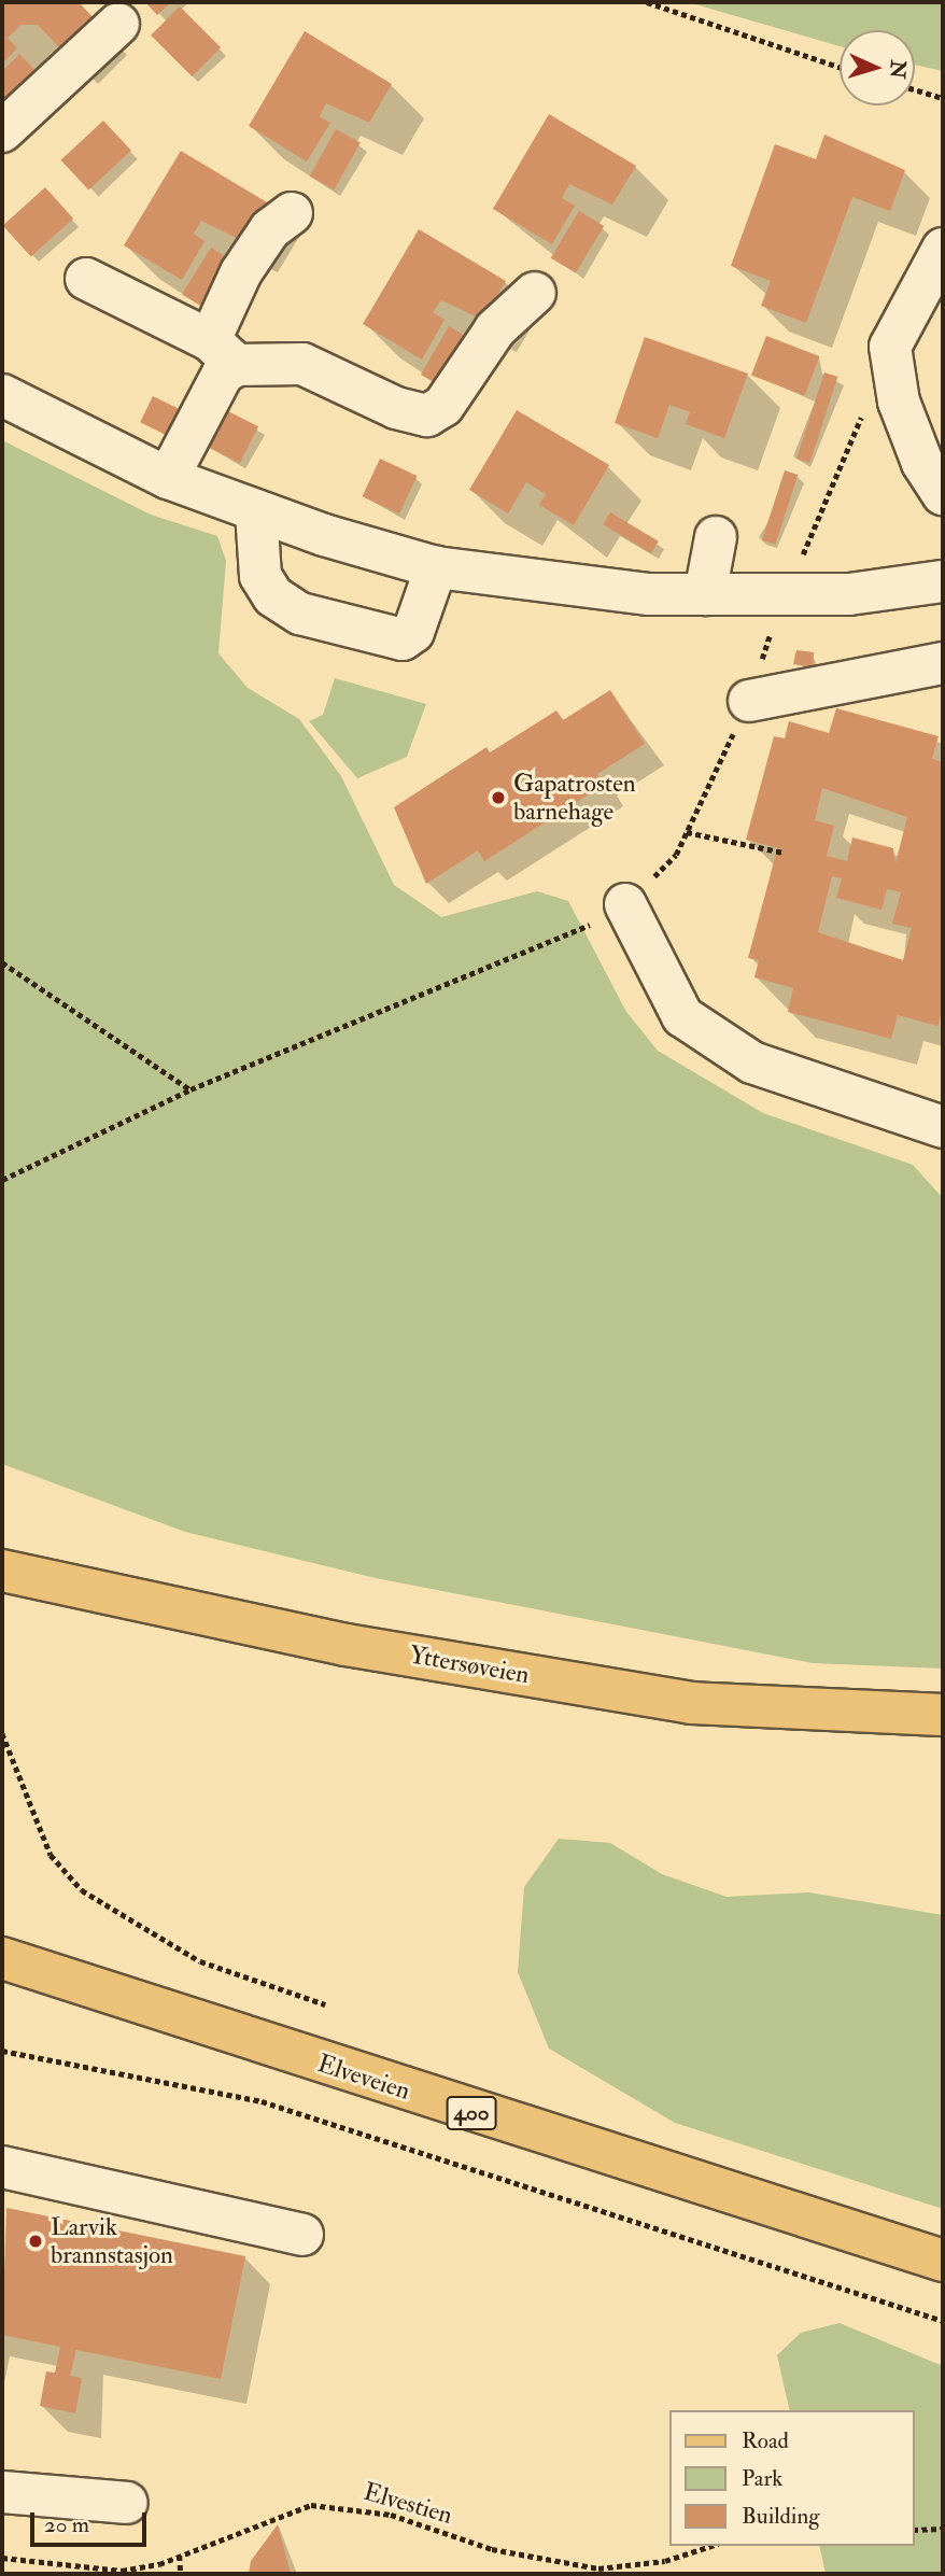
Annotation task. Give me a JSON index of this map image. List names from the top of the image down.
{
  "streets": {
    "main road": ["Yttersøveien", "Elveveien", "400"],
    "path": ["Elvestien"]
  },
  "places": ["Gapatrosten barnehage", "Larvik brannstasjon"],
  "legend": ["Road", "Park", "Building"],
  "scale_bar": "20 m",
  "north": "right"
}
